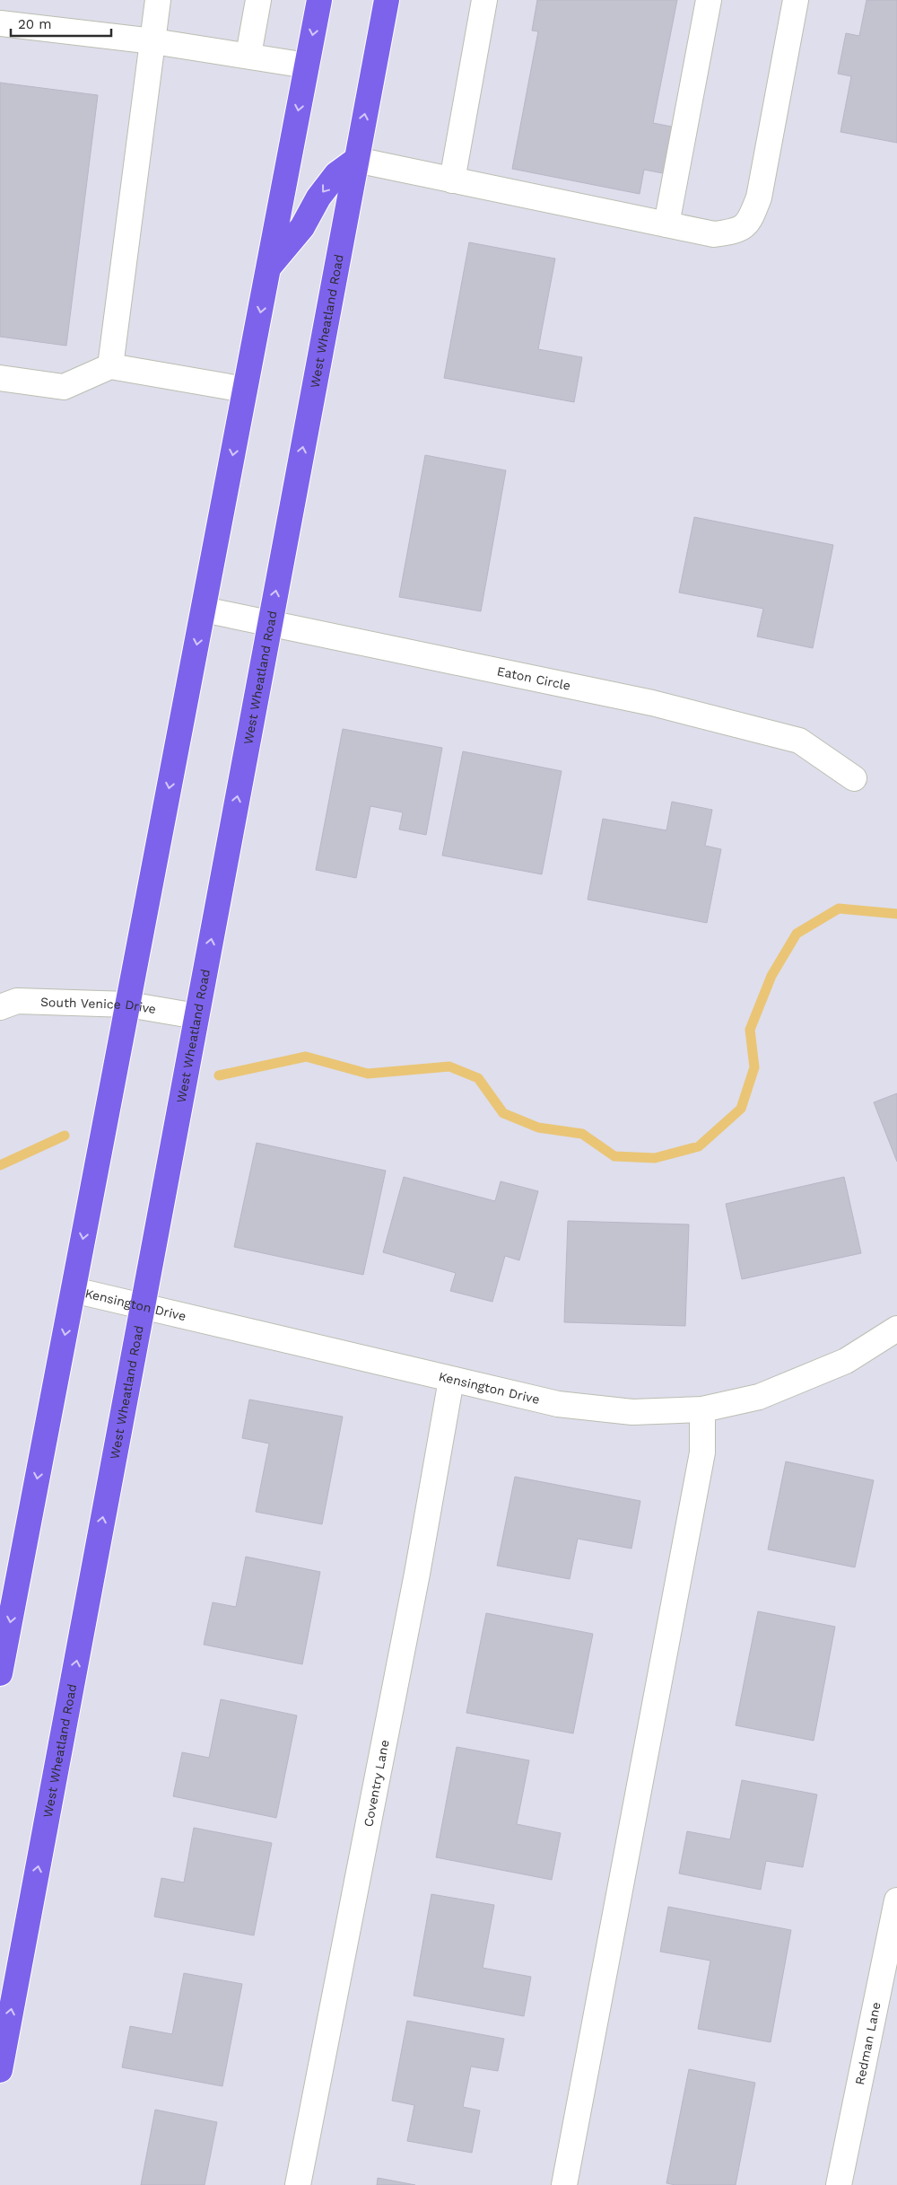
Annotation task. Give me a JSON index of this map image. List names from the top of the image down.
{
  "streets": {
    "main road": ["West Wheatland Road"],
    "street": [
      "Eaton Circle",
      "South Venice Drive",
      "Kensington Drive",
      "Coventry Lane",
      "Redman Lane"
    ]
  },
  "crossings": [
    ["West Wheatland Road", "Eaton Circle"],
    ["West Wheatland Road", "South Venice Drive"],
    ["West Wheatland Road", "Kensington Drive"],
    ["Kensington Drive", "Coventry Lane"]
  ],
  "scale_bar": "20 m"
}
